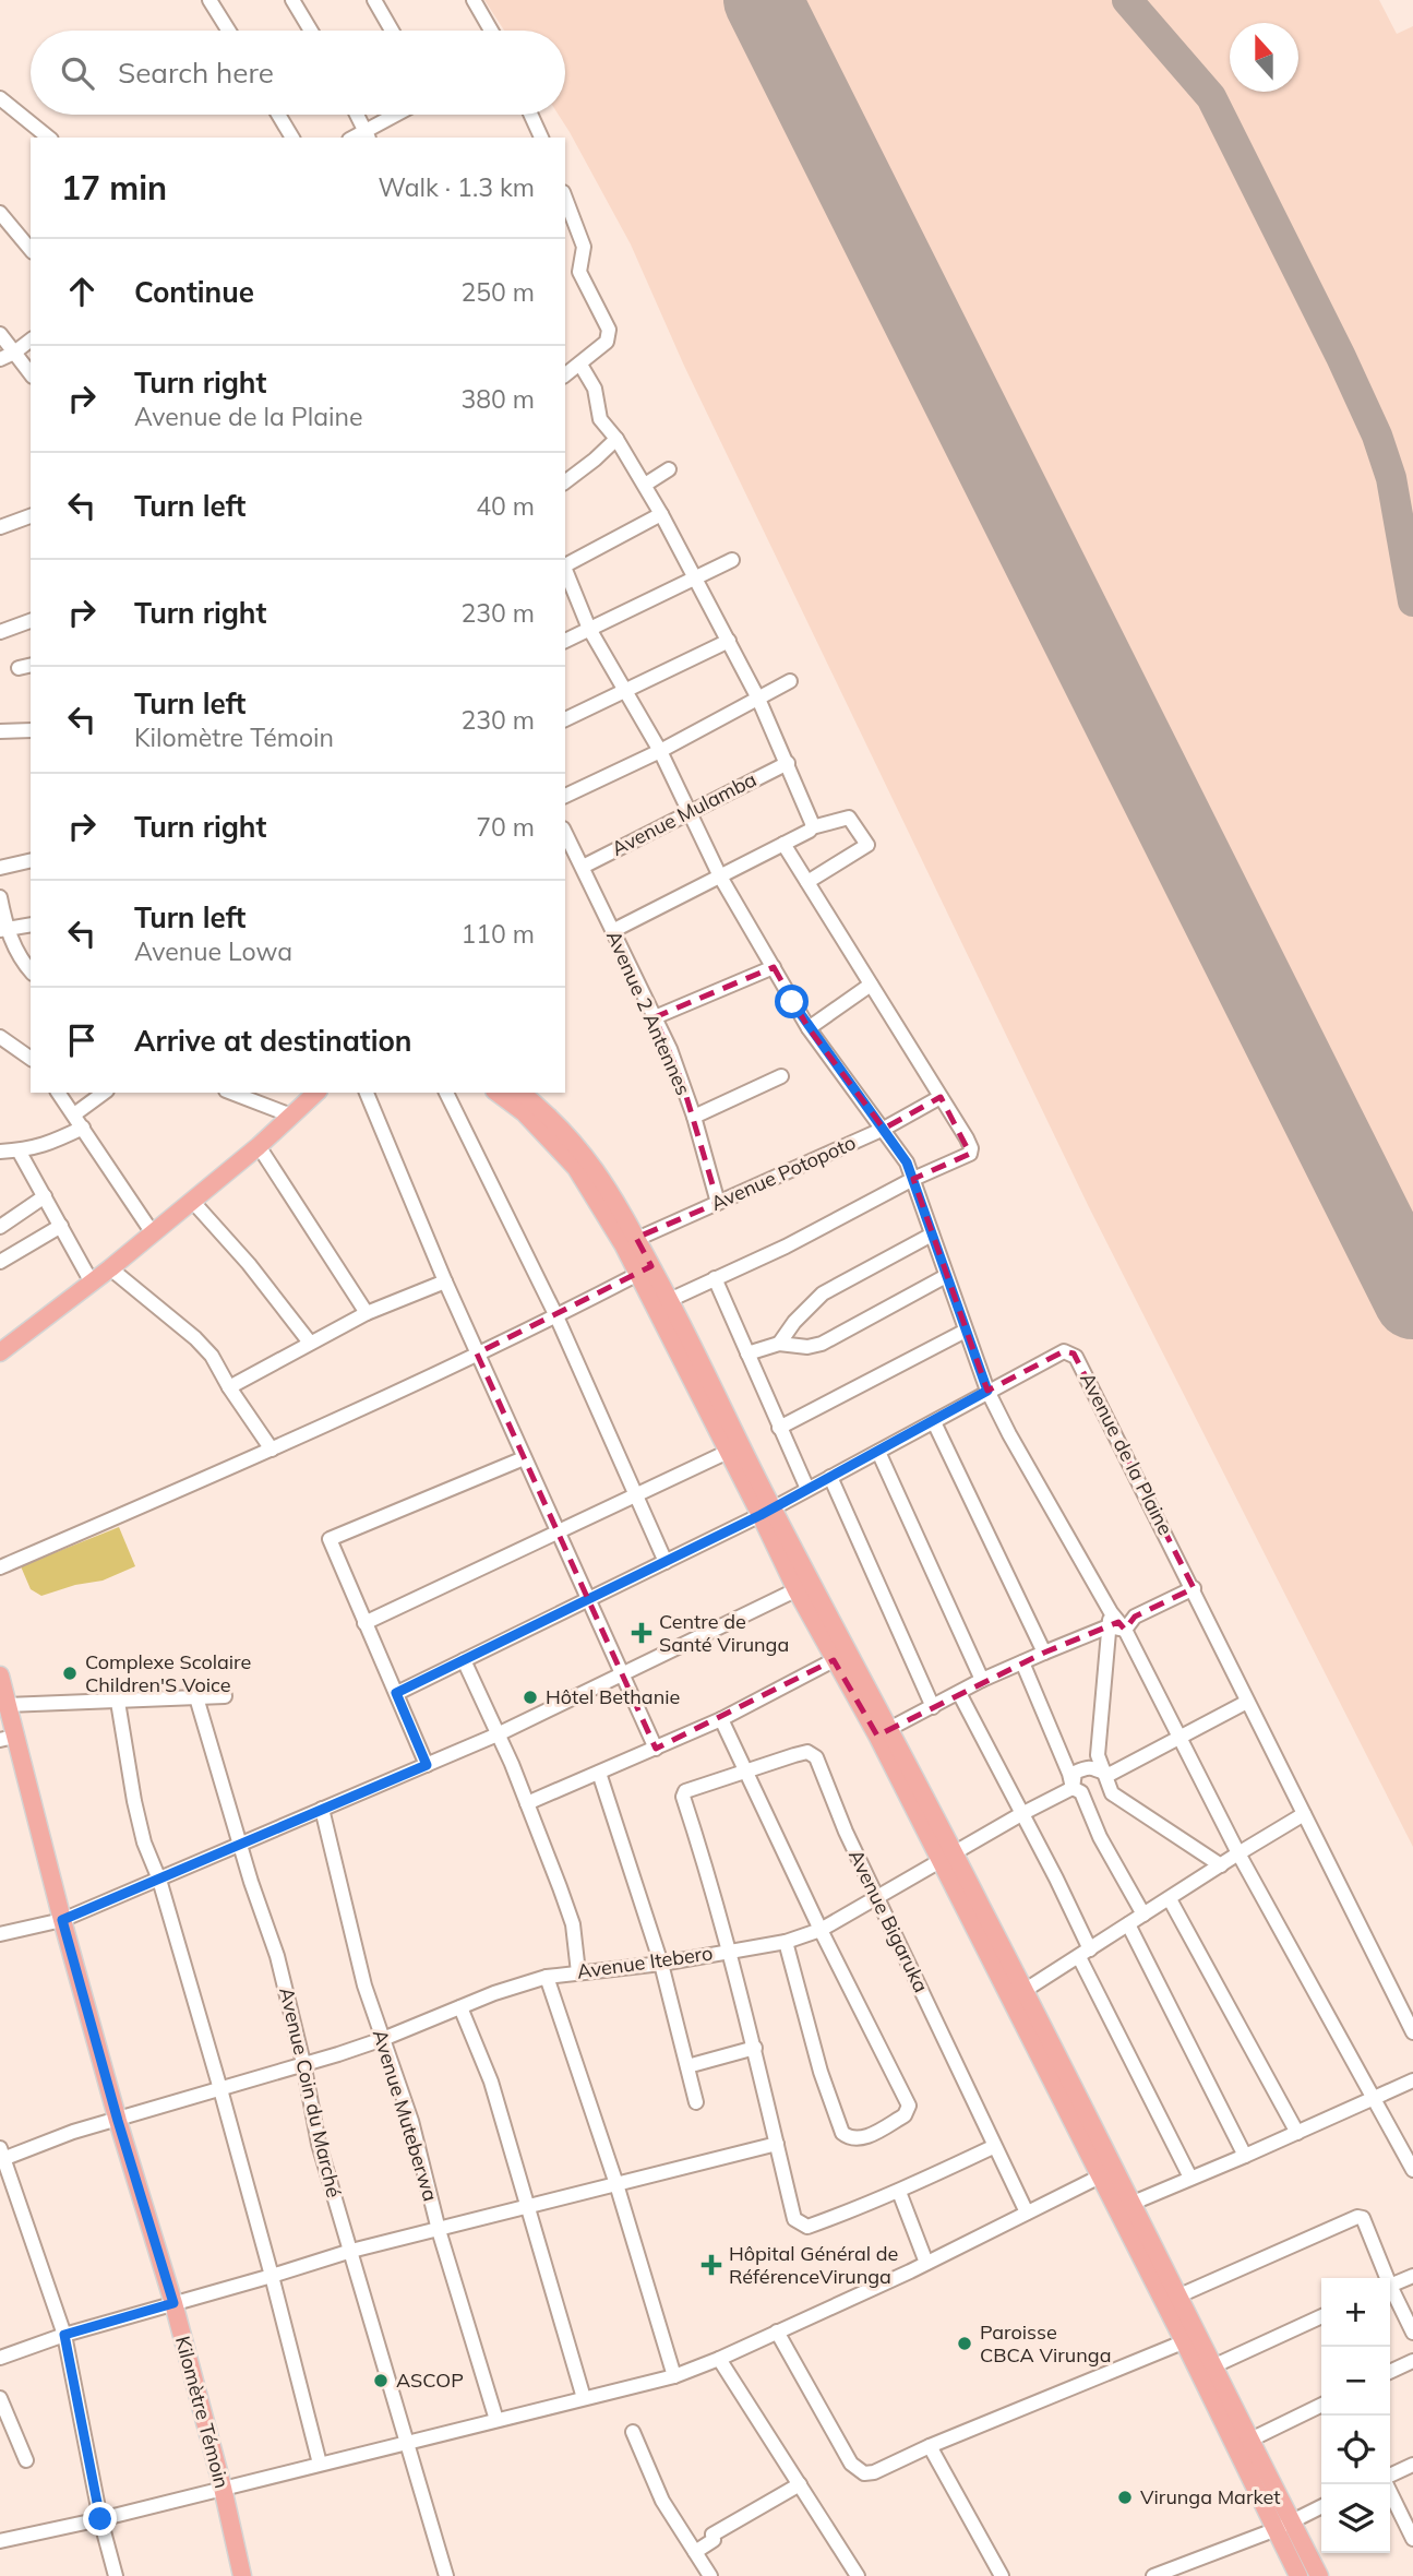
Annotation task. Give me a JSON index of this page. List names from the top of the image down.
{
  "streets": {
    "main road": ["Kilomètre Témoin"],
    "street": [
      "Avenue Mulamba",
      "Avenue 2 Antennes",
      "Avenue Potopoto",
      "Avenue de la Plaine",
      "Avenue Bigaruka",
      "Avenue Itebero",
      "Avenue Coin du Marché",
      "Avenue Muteberwa"
    ]
  },
  "crossings": [
    ["Avenue Mulamba", "Avenue 2 Antennes"],
    ["Avenue 2 Antennes", "Avenue Potopoto"],
    ["Avenue de la Plaine", "Avenue Itebero"],
    ["Avenue Bigaruka", "Avenue Itebero"],
    ["Avenue Itebero", "Avenue Coin du Marché"],
    ["Avenue Itebero", "Avenue Muteberwa"],
    ["Avenue Itebero", "Kilomètre Témoin"]
  ],
  "places": {
    "health": ["Centre de Santé Virunga", "Hôpital Général de RéférenceVirunga"],
    "other": [
      "Complexe Scolaire Children'S Voice",
      "Hôtel Bethanie",
      "Paroisse CBCA Virunga",
      "ASCOP",
      "Virunga Market"
    ]
  },
  "north": "top",
  "page": {
    "search": "Search here",
    "heading": ["17 min", "Walk · 1.3 km"],
    "list": [
      ["Continue", "250 m"],
      ["Turn right", "Avenue de la Plaine", "380 m"],
      ["Turn left", "40 m"],
      ["Turn right", "230 m"],
      ["Turn left", "Kilomètre Témoin", "230 m"],
      ["Turn right", "70 m"],
      ["Turn left", "Avenue Lowa", "110 m"],
      "Arrive at destination"
    ],
    "map_buttons": ["+", "−"]
  }
}
